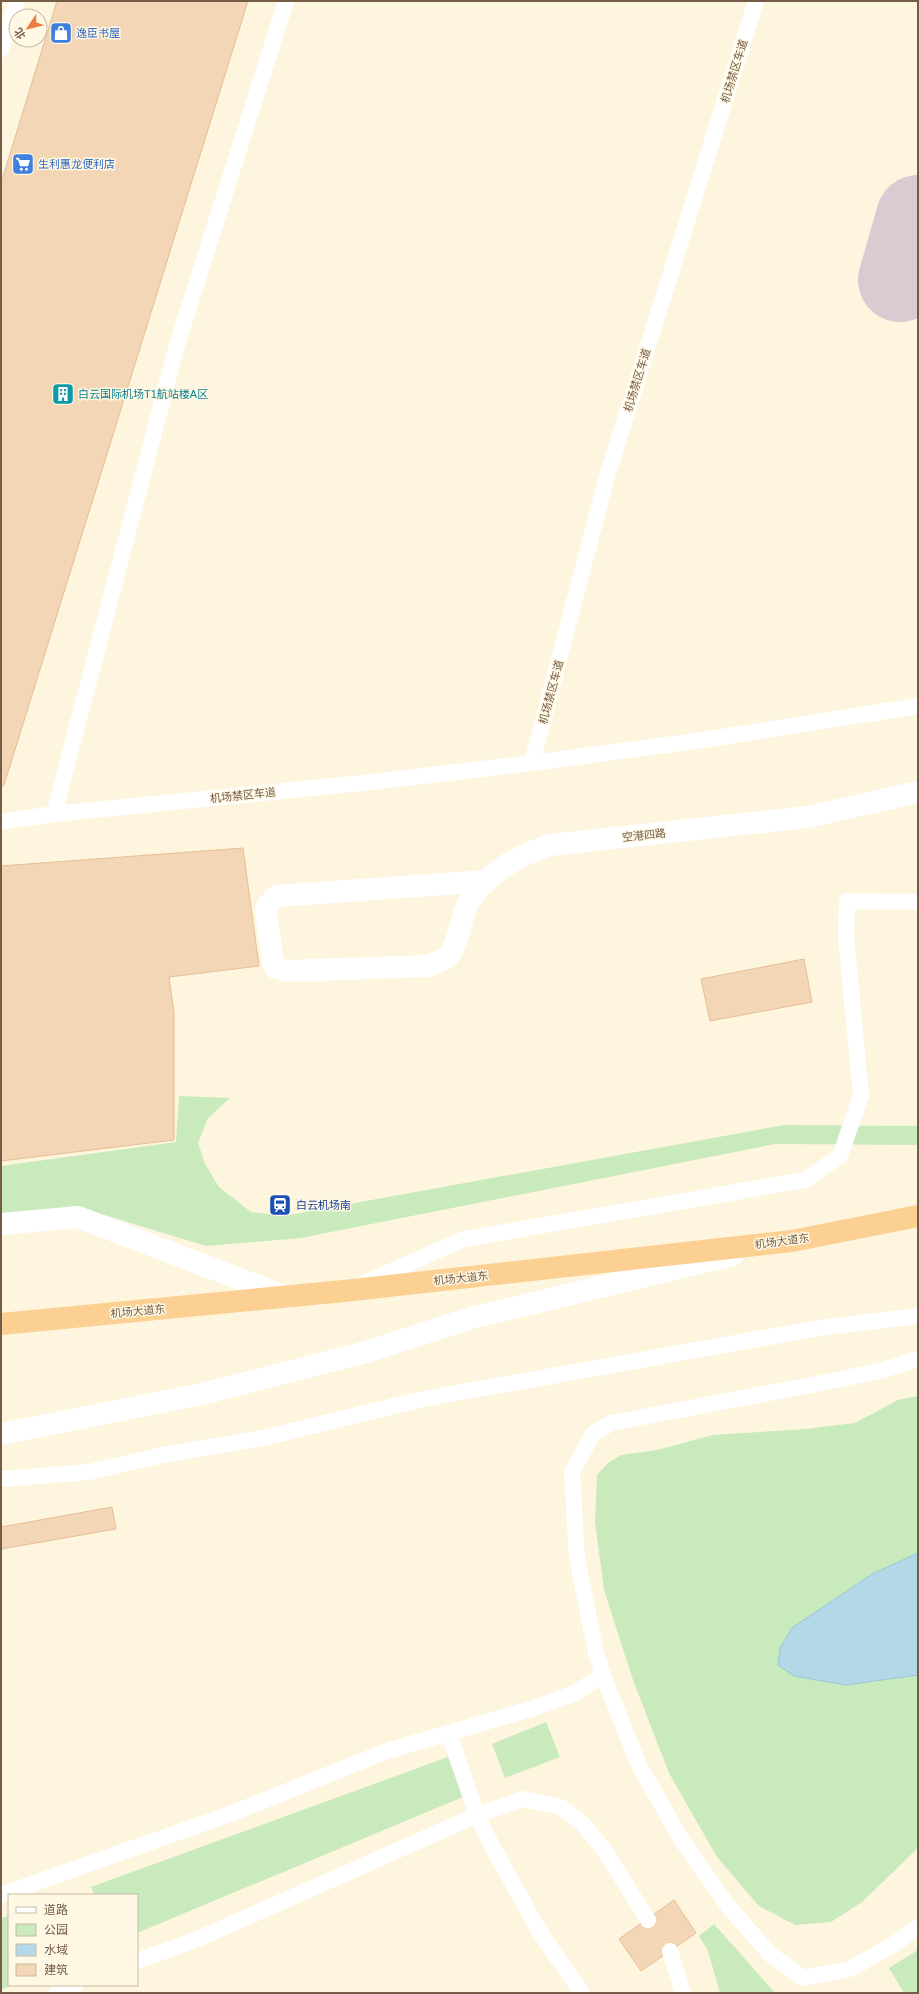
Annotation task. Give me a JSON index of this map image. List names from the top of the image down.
{
  "streets": {
    "highway": ["机场大道东"],
    "main road": ["空港四路"],
    "lane": ["机场禁区车道"]
  },
  "places": {
    "shop": ["逸臣书屋"],
    "supermarket": ["生利惠龙便利店"],
    "building": ["白云国际机场T1航站楼A区"],
    "station": ["白云机场南"]
  },
  "legend": [
    "道路",
    "公园",
    "水域",
    "建筑"
  ],
  "north": "bottom left"
}
